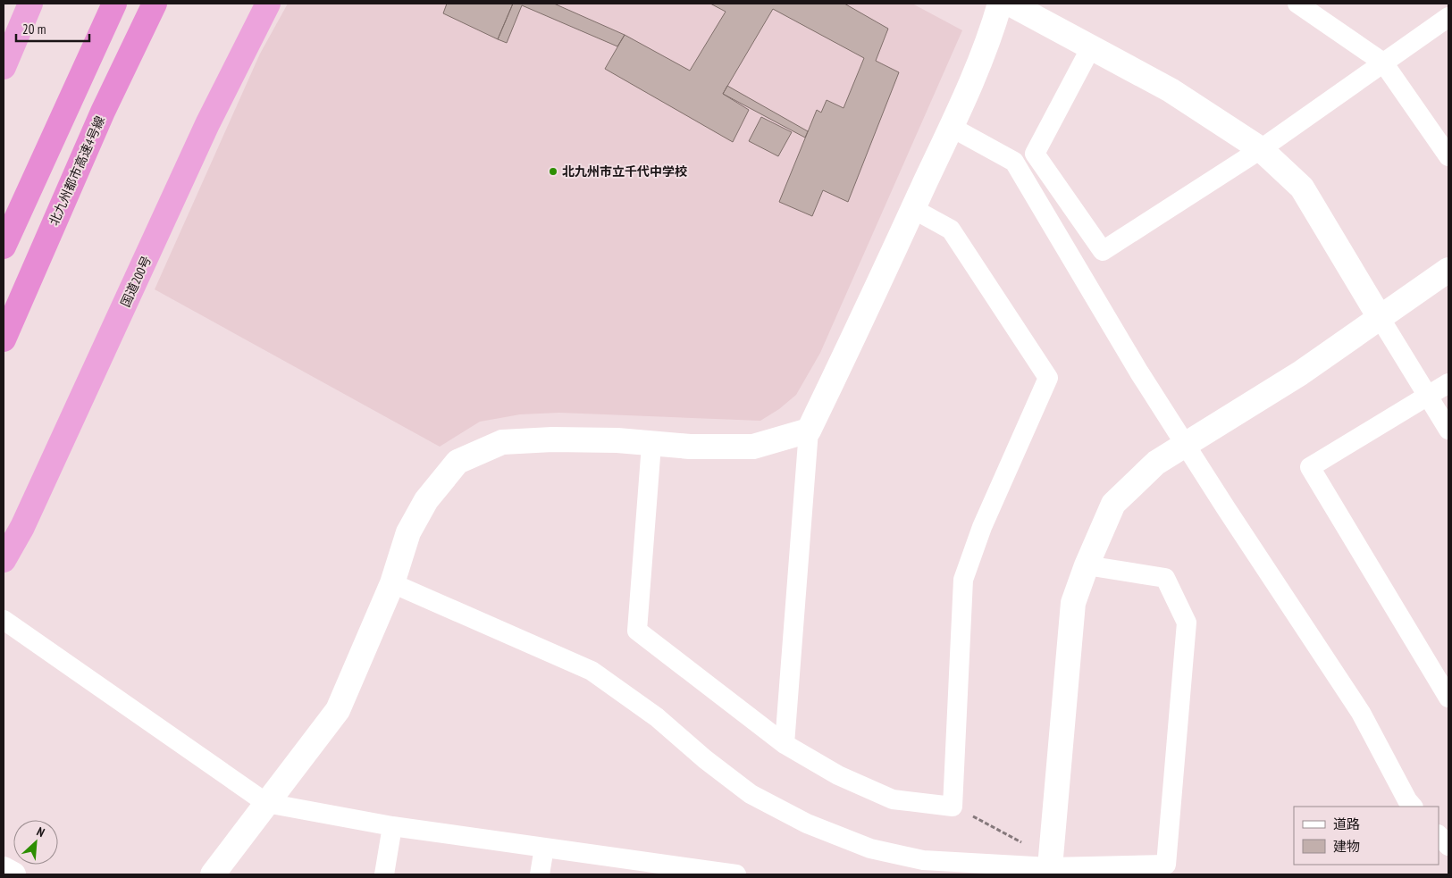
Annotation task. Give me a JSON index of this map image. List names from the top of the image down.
{
  "streets": {
    "highway": ["北九州都市高速4号線", "国道200号"]
  },
  "places": ["北九州市立千代中学校"],
  "legend": ["道路", "建物"],
  "scale_bar": "20 m",
  "north": "top right"
}
